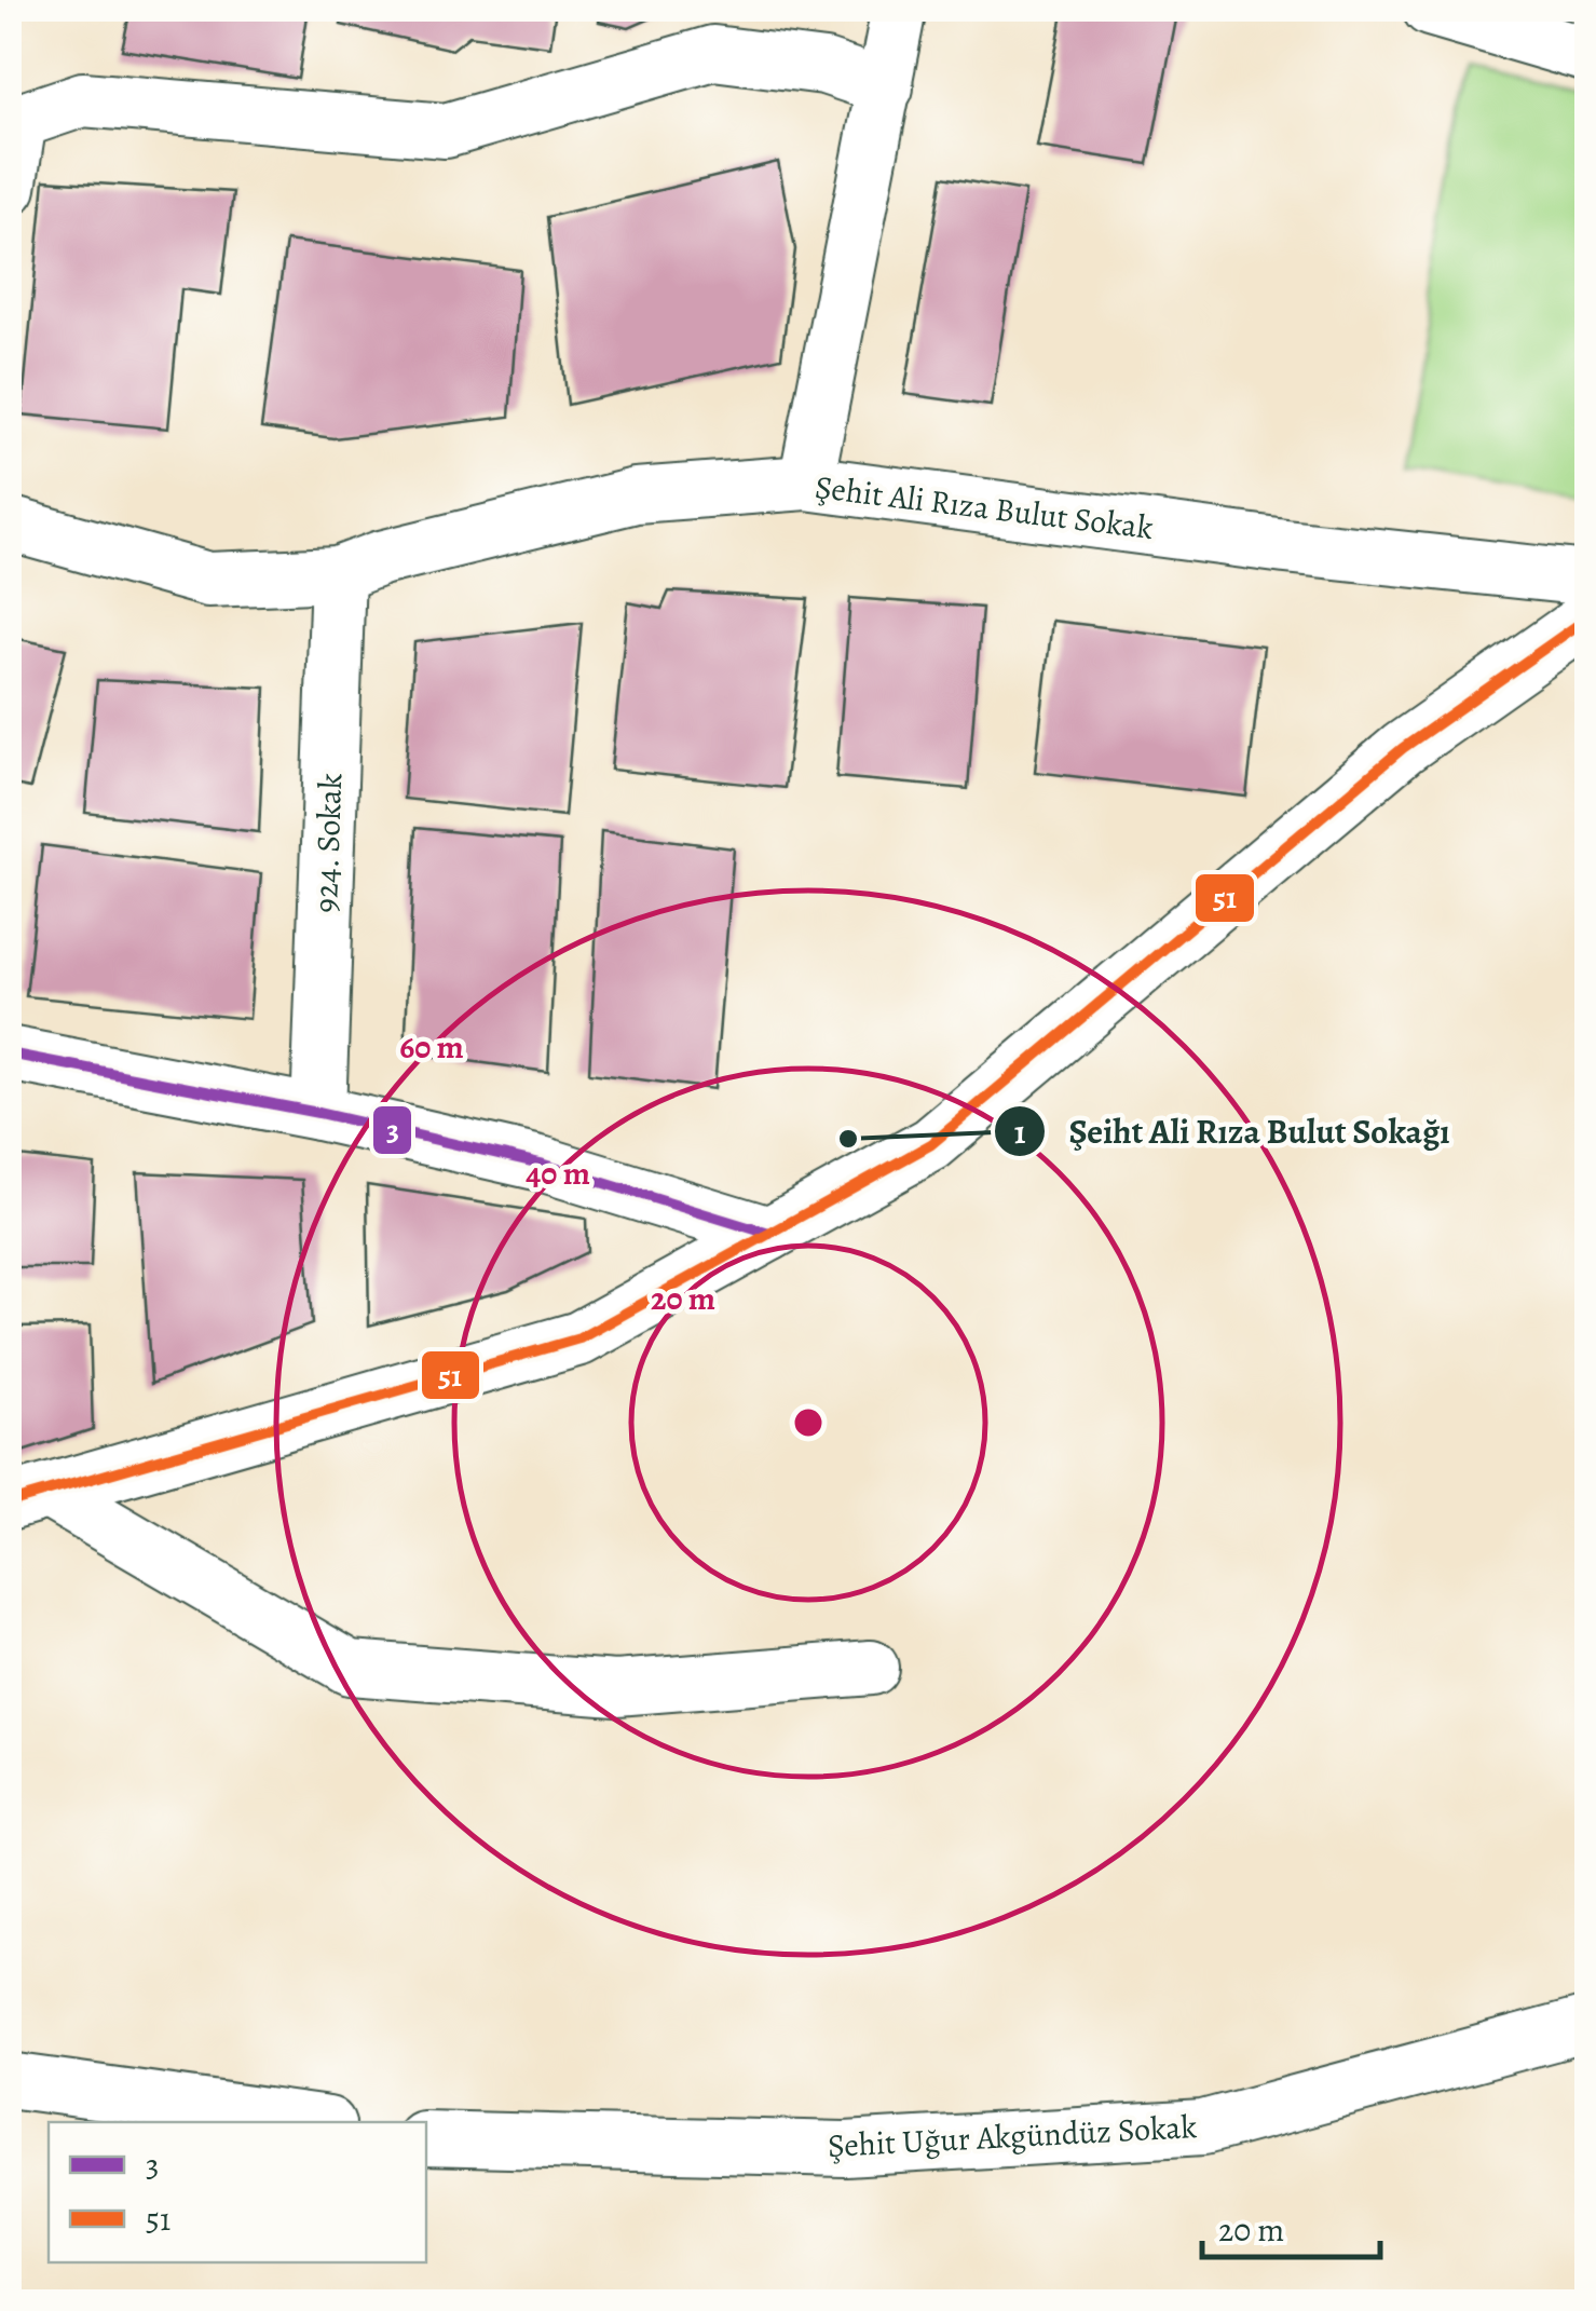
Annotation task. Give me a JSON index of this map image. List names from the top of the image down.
{
  "streets": {
    "street": ["Şehit Ali Rıza Bulut Sokak", "924. Sokak", "Şehit Uğur Akgündüz Sokak"]
  },
  "crossings": [
    ["Şehit Ali Rıza Bulut Sokak", "924. Sokak"]
  ],
  "places": ["Şeiht Ali Rıza Bulut Sokağı"],
  "lines": ["transit line 51", "transit line 3"],
  "legend": ["3", "51"],
  "scale_bar": "20 m",
  "rings": ["60 m", "40 m", "20 m"]
}
